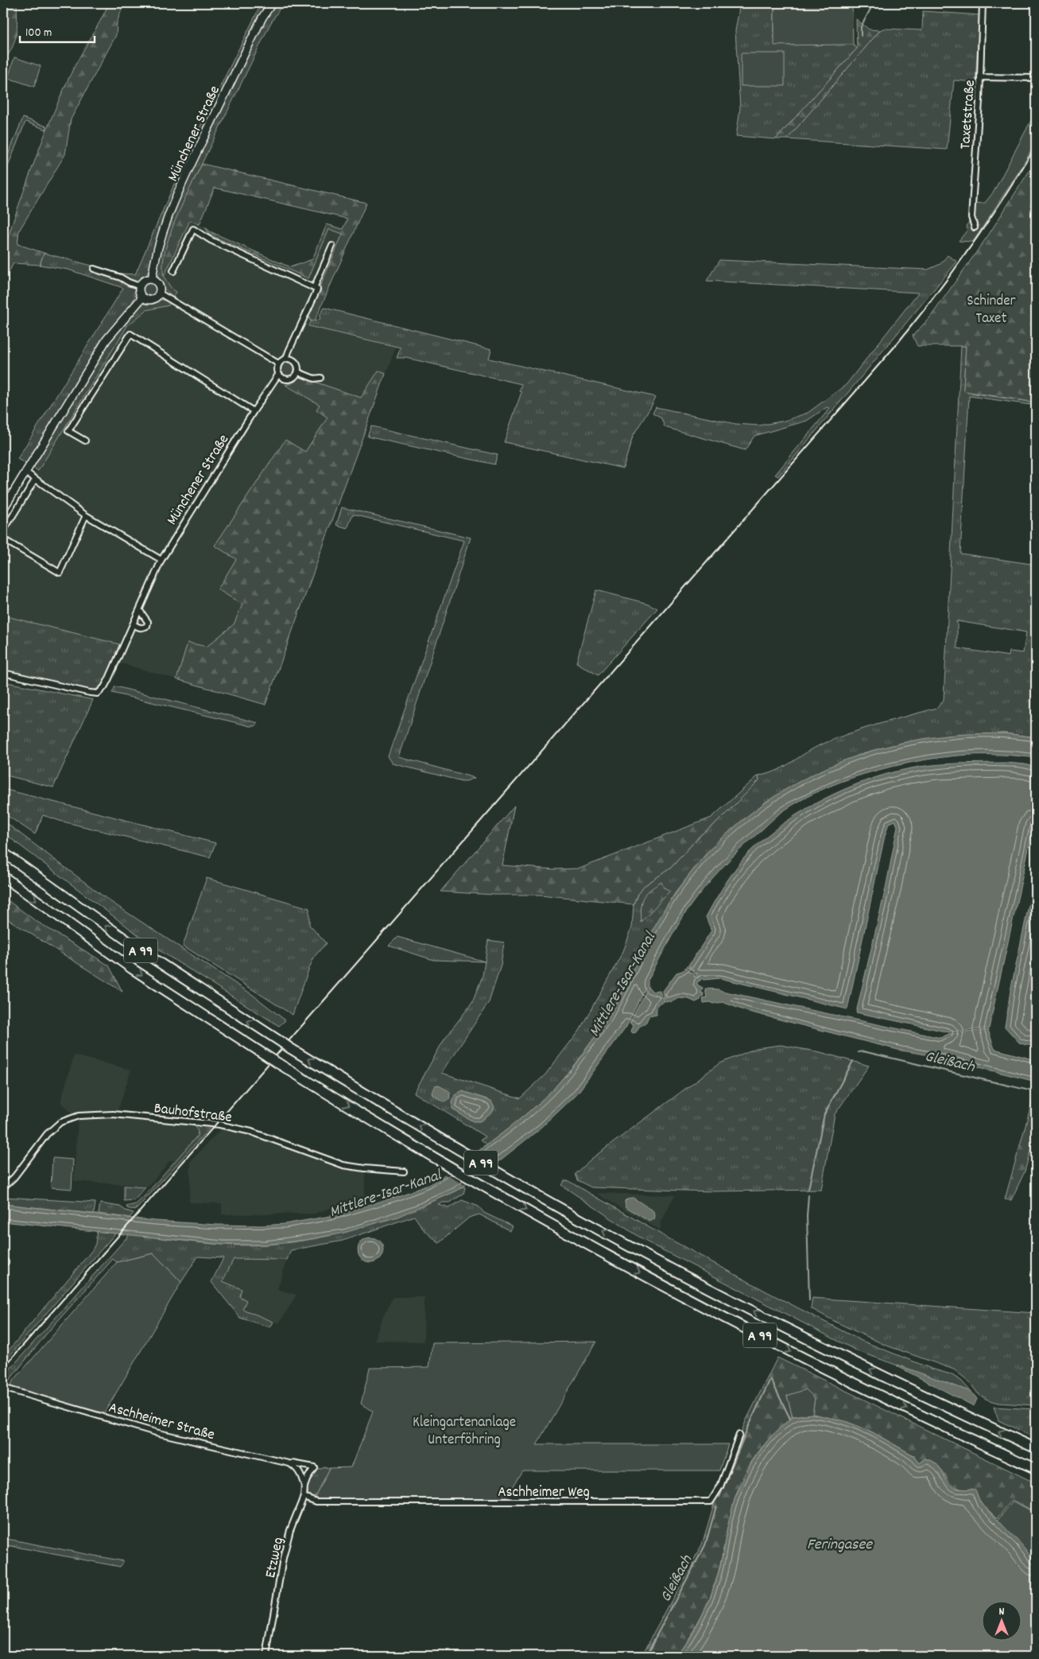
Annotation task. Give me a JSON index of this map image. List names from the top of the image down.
{
  "streets": {
    "highway": ["A 99"],
    "main road": ["Münchener Straße"],
    "street": [
      "Taxetstraße",
      "Bauhofstraße",
      "Aschheimer Straße",
      "Aschheimer Weg",
      "Etzweg"
    ]
  },
  "crossings": [
    ["Aschheimer Straße", "Etzweg"],
    ["Aschheimer Weg", "Etzweg"]
  ],
  "water": ["Mittlere-Isar-Kanal", "Gleißach", "Feringasee"],
  "parks": ["Schinder Taxet", "Kleingartenanlage Unterföhring"],
  "scale_bar": "100 m",
  "north": "top"
}
